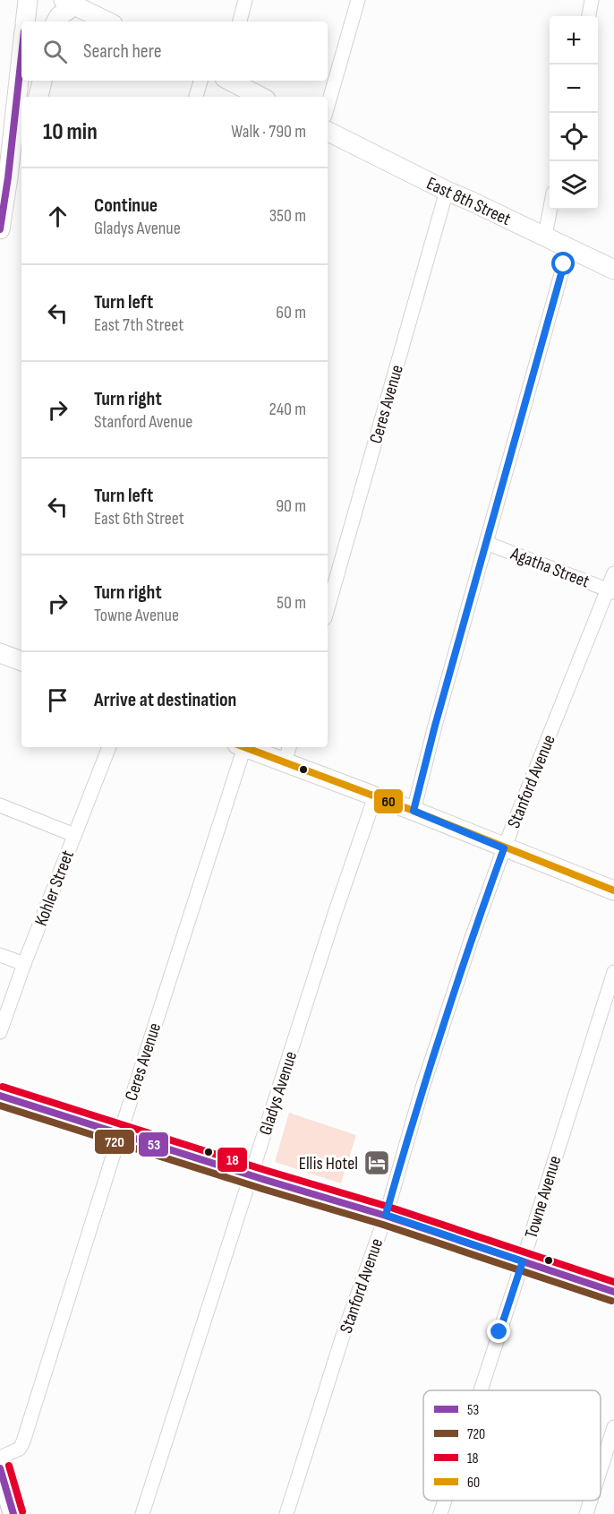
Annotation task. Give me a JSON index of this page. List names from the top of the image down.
{
  "streets": {
    "main road": ["East 8th Street"],
    "street": [
      "Ceres Avenue",
      "Agatha Street",
      "Stanford Avenue",
      "Kohler Street",
      "Gladys Avenue",
      "Towne Avenue"
    ]
  },
  "crossings": [
    ["East 8th Street", "Ceres Avenue"],
    ["Agatha Street", "Stanford Avenue"]
  ],
  "places": {
    "hotel": ["Ellis Hotel"]
  },
  "lines": [
    "transit line 53",
    "transit line 60",
    "transit line 18",
    "transit line 720"
  ],
  "legend": [
    "53",
    "720",
    "18",
    "60"
  ],
  "page": {
    "map_buttons": ["+", "−"],
    "search": "Search here",
    "heading": ["10 min", "Walk · 790 m"],
    "list": [
      ["Continue", "Gladys Avenue", "350 m"],
      ["Turn left", "East 7th Street", "60 m"],
      ["Turn right", "Stanford Avenue", "240 m"],
      ["Turn left", "East 6th Street", "90 m"],
      ["Turn right", "Towne Avenue", "50 m"],
      "Arrive at destination"
    ]
  }
}
